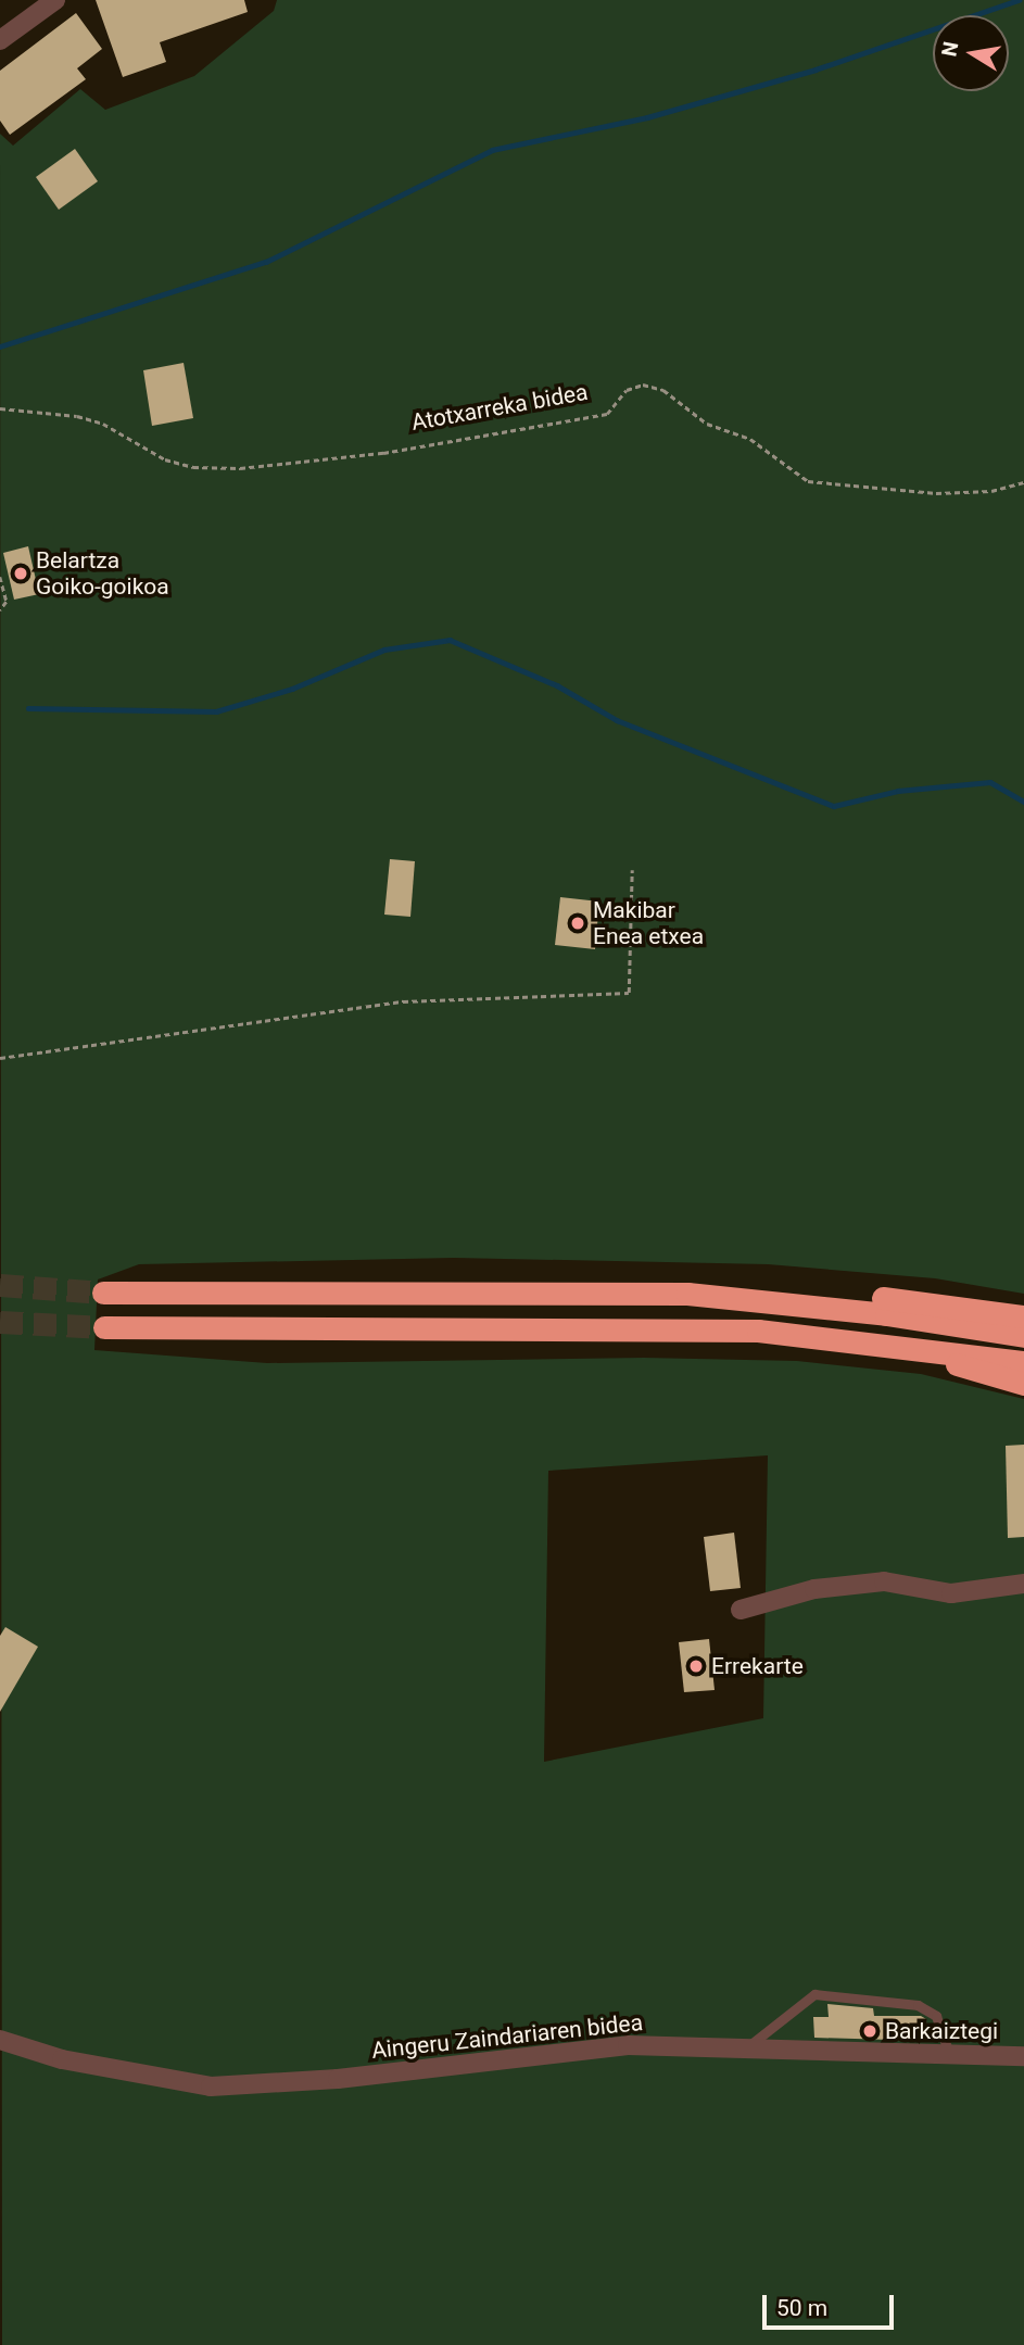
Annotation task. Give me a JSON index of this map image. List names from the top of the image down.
{
  "streets": {
    "street": ["Aingeru Zaindariaren bidea"],
    "path": ["Atotxarreka bidea"]
  },
  "places": [
    "Belartza Goiko-goikoa",
    "Makibar Enea etxea",
    "Errekarte",
    "Barkaiztegi"
  ],
  "scale_bar": "50 m",
  "north": "left"
}
